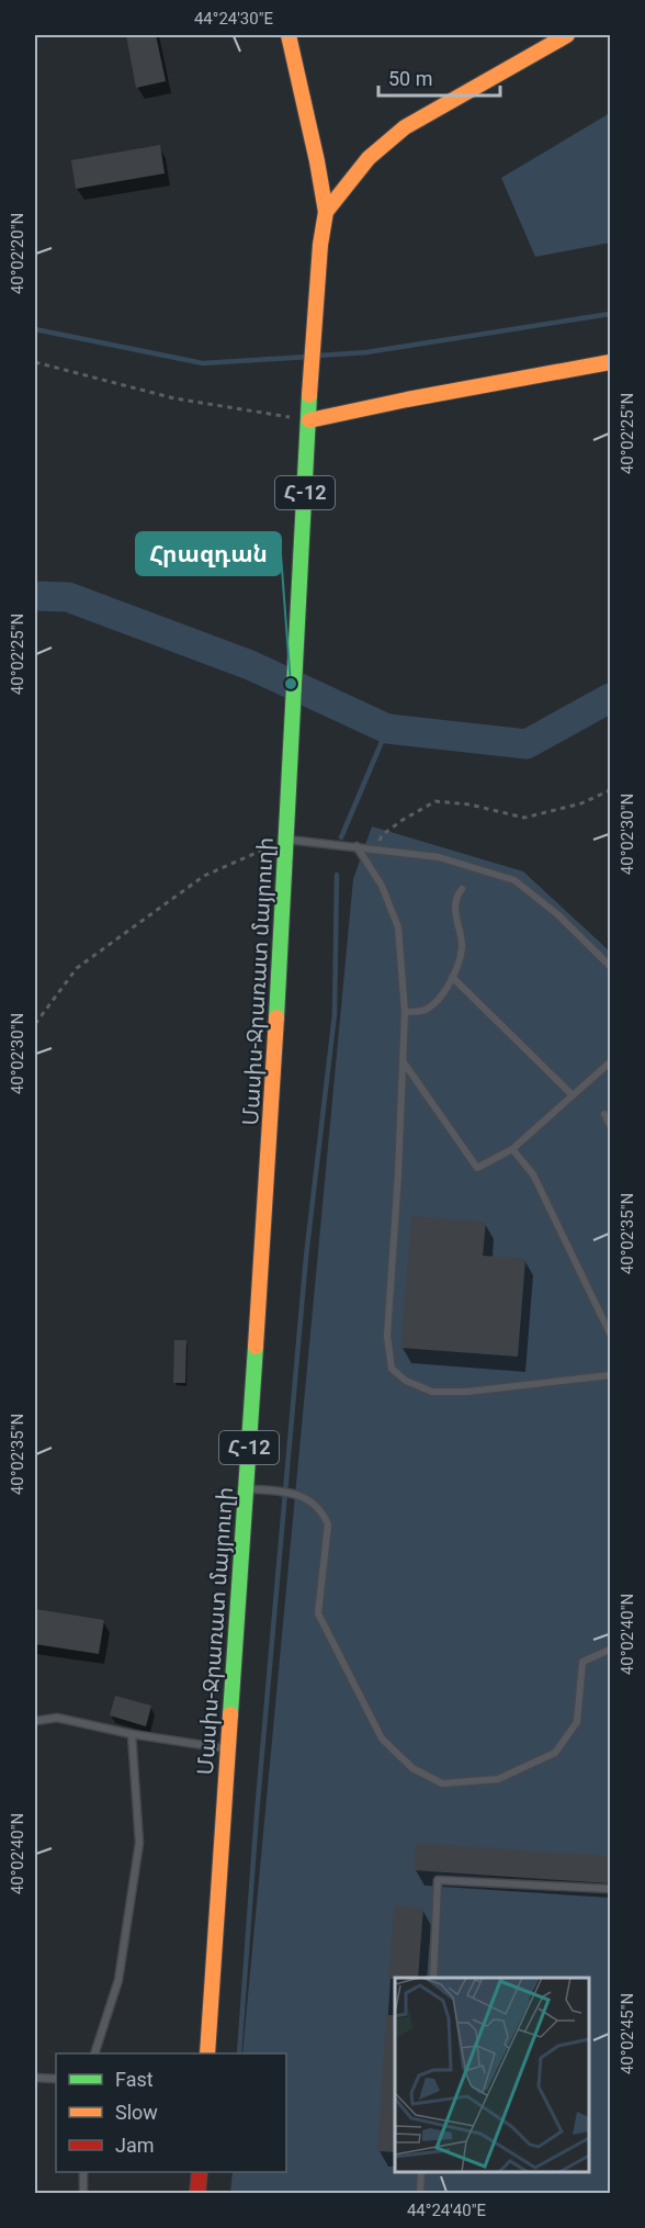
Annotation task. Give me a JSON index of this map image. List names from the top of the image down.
{
  "streets": {
    "main road": ["Հ-12", "Մասիս-Ջրառատ մայրուղի"]
  },
  "places": ["Հրազդան"],
  "legend": ["Fast", "Slow", "Jam"],
  "scale_bar": "50 m",
  "coordinates": [
    "44°24'30\"E",
    "40°02'20\"N",
    "40°02'25\"N",
    "40°02'30\"N",
    "40°02'35\"N",
    "40°02'40\"N",
    "40°02'45\"N",
    "44°24'40\"E"
  ]
}
